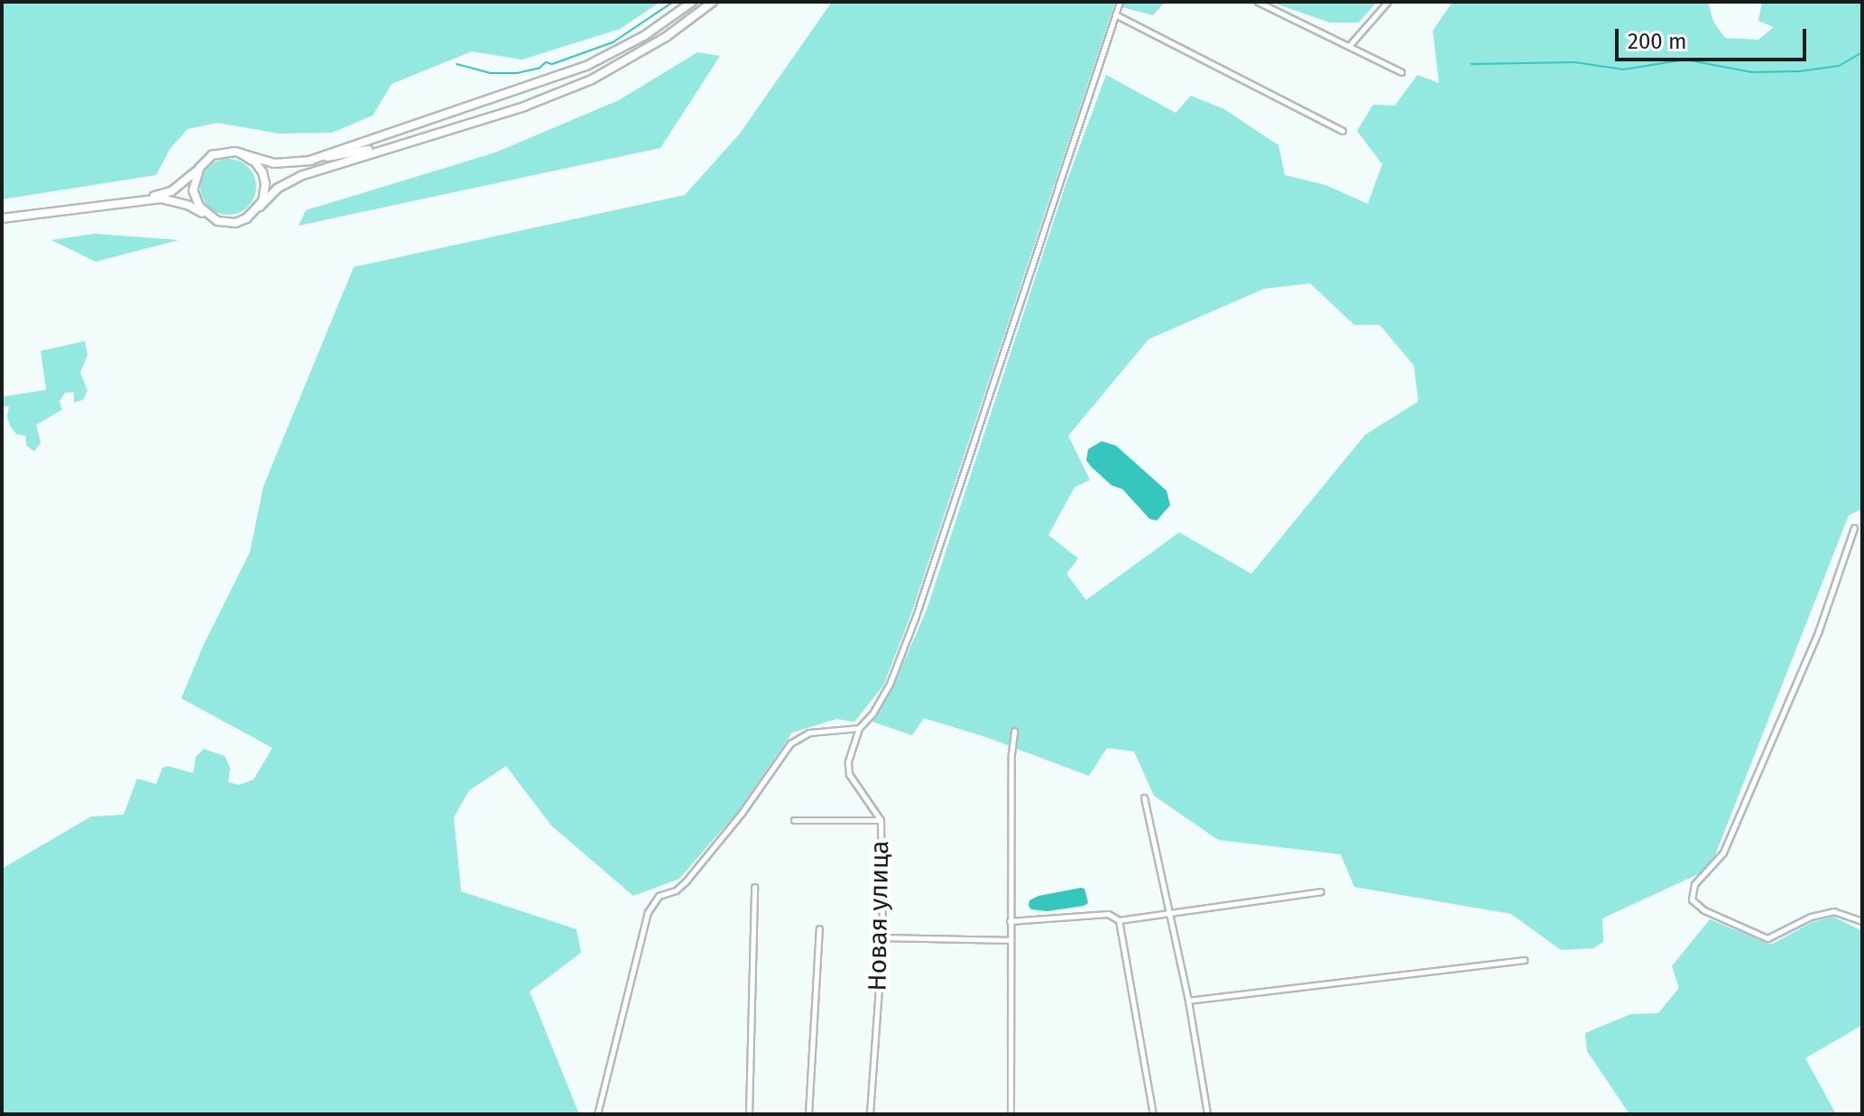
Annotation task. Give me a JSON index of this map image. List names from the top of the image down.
{
  "streets": {
    "street": ["Новая улица"]
  },
  "scale_bar": "200 m"
}
